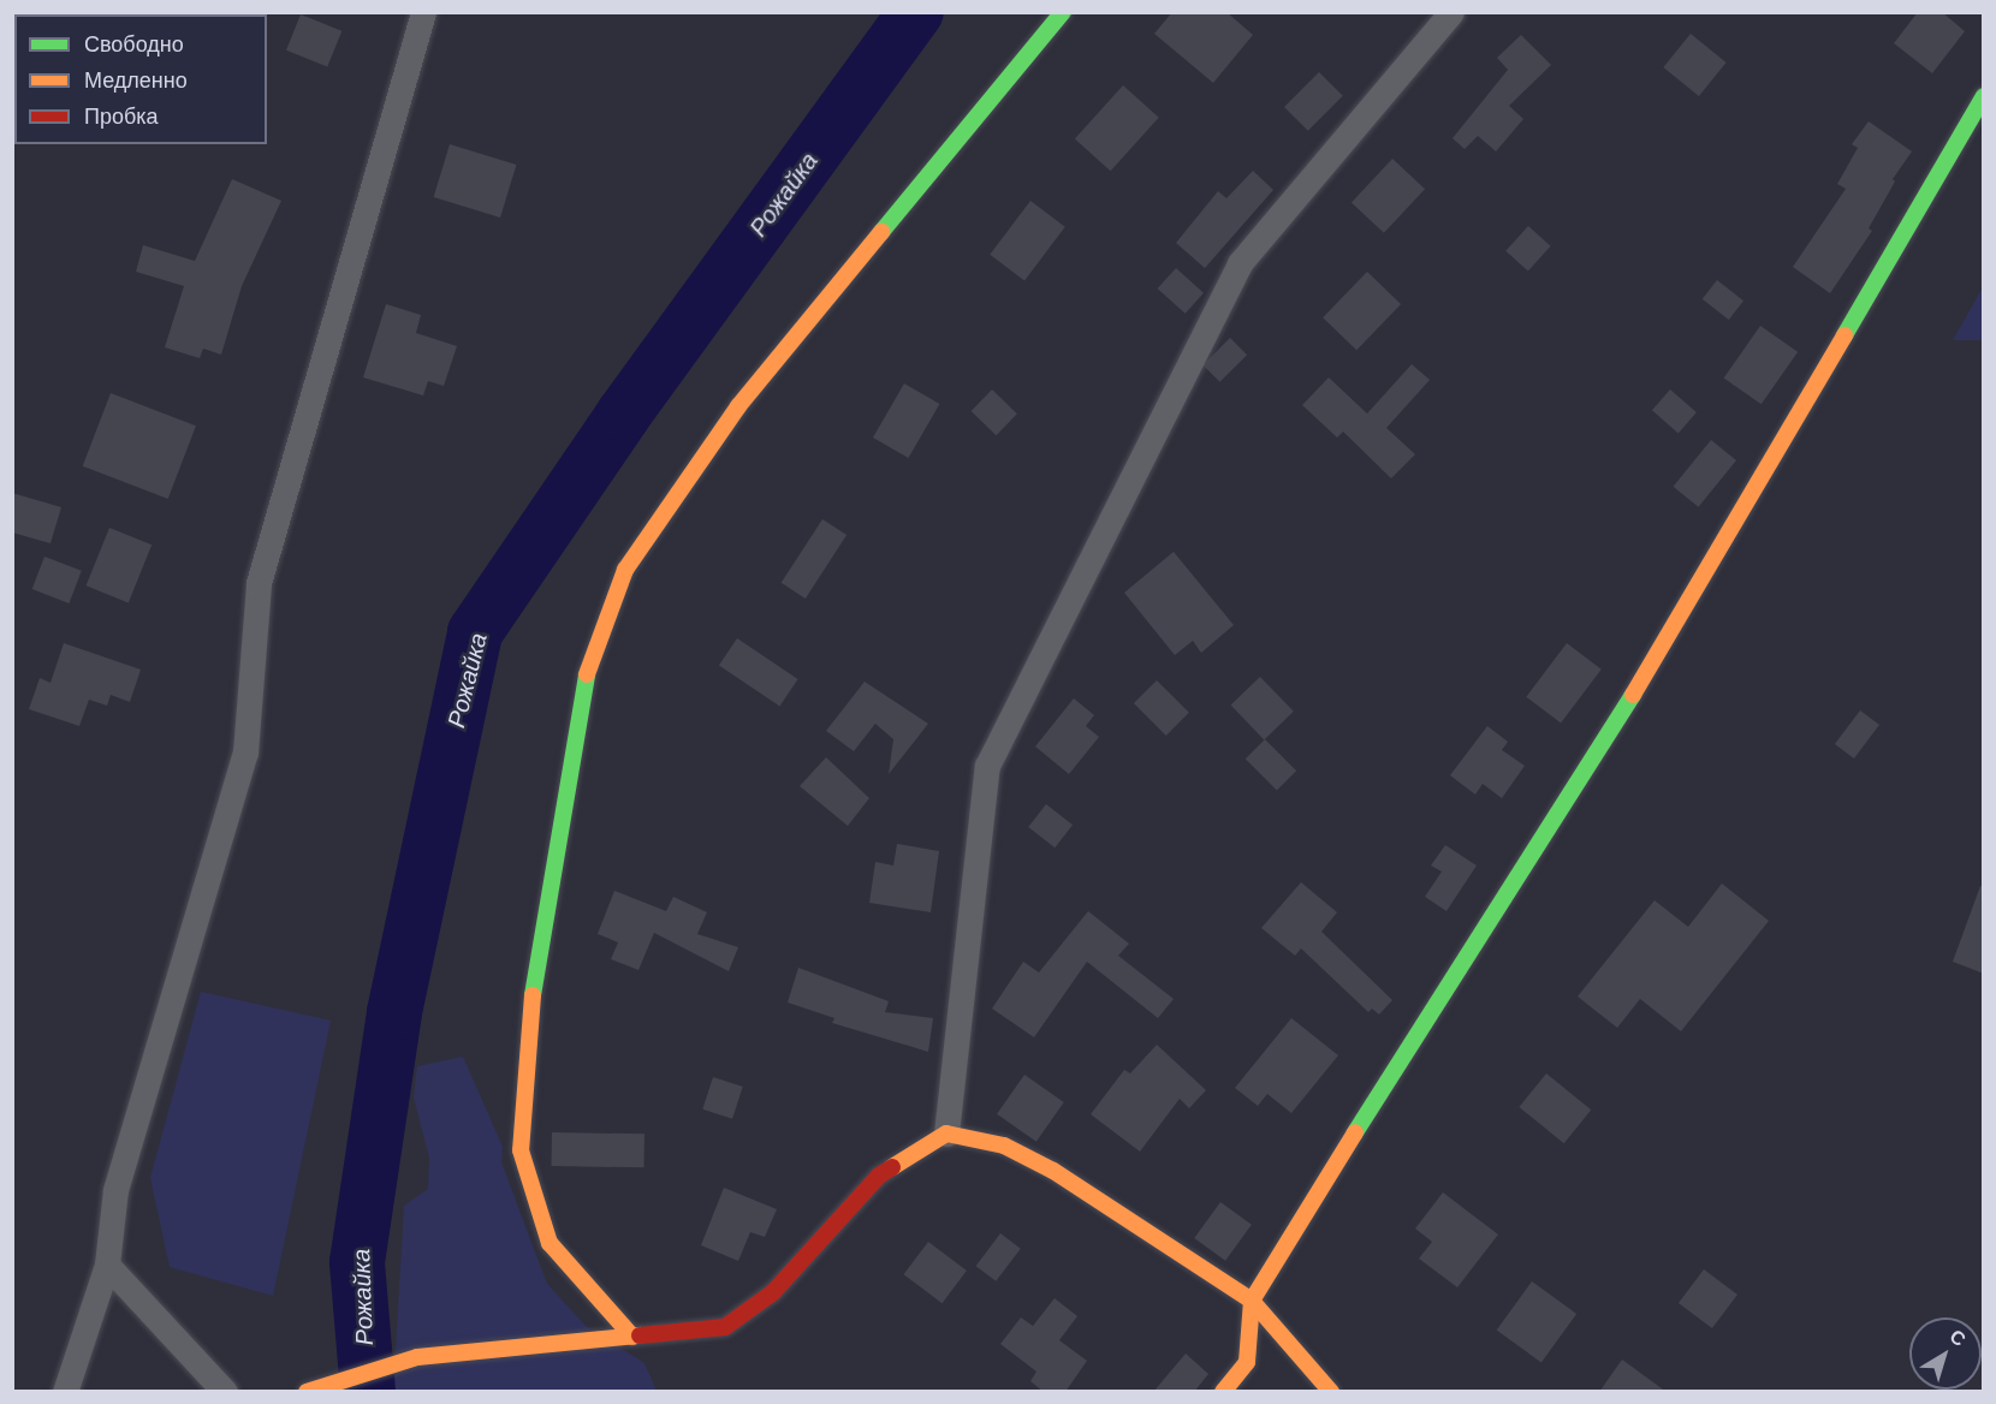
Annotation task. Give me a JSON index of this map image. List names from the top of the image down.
{
  "water": ["Рожайка"],
  "legend": ["Свободно", "Медленно", "Пробка"],
  "north": "top right"
}
